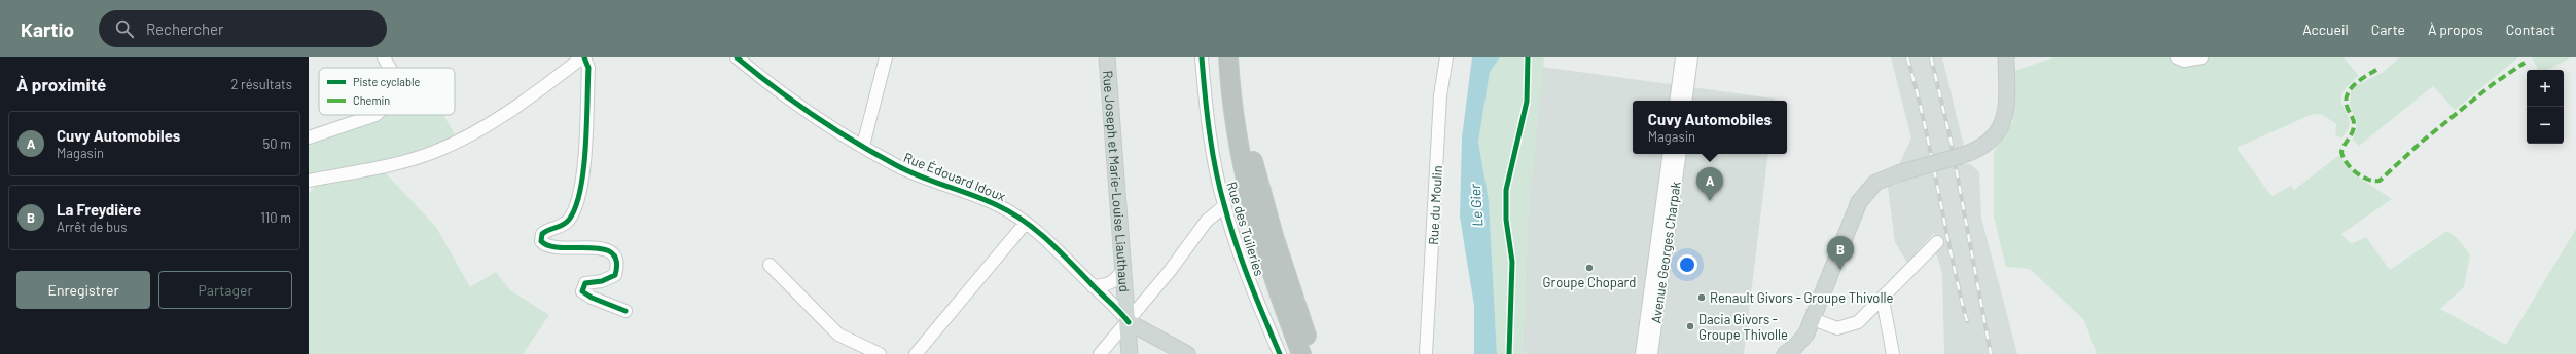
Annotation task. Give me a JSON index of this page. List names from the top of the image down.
{
  "streets": {
    "main road": ["Rue Joseph et Marie-Louise Liauthaud"],
    "street": [
      "Rue Édouard Idoux",
      "Rue du Moulin",
      "Rue des Tuileries",
      "Avenue Georges Charpak"
    ]
  },
  "crossings": [
    ["Rue Édouard Idoux", "Rue Joseph et Marie-Louise Liauthaud"]
  ],
  "water": ["Le Gier"],
  "places": ["Groupe Chopard", "Renault Givors - Groupe Thivolle", "Dacia Givors - Groupe Thivolle"],
  "legend": ["Piste cyclable", "Chemin"],
  "page": {
    "header": "Kartio",
    "search": "Rechercher",
    "nav": [
      "Accueil",
      "Carte",
      "À propos",
      "Contact"
    ],
    "heading": ["À proximité", "2 résultats"],
    "map_buttons": ["+", "−"],
    "popup": ["Cuvy Automobiles", "Magasin"],
    "list": [
      {
        "mark": "A",
        "name": "Cuvy Automobiles",
        "note": "Magasin",
        "value": "50 m"
      },
      {
        "mark": "B",
        "name": "La Freydière",
        "note": "Arrêt de bus",
        "value": "110 m"
      }
    ],
    "pins": ["A", "B"],
    "buttons": ["Enregistrer", "Partager"]
  }
}
